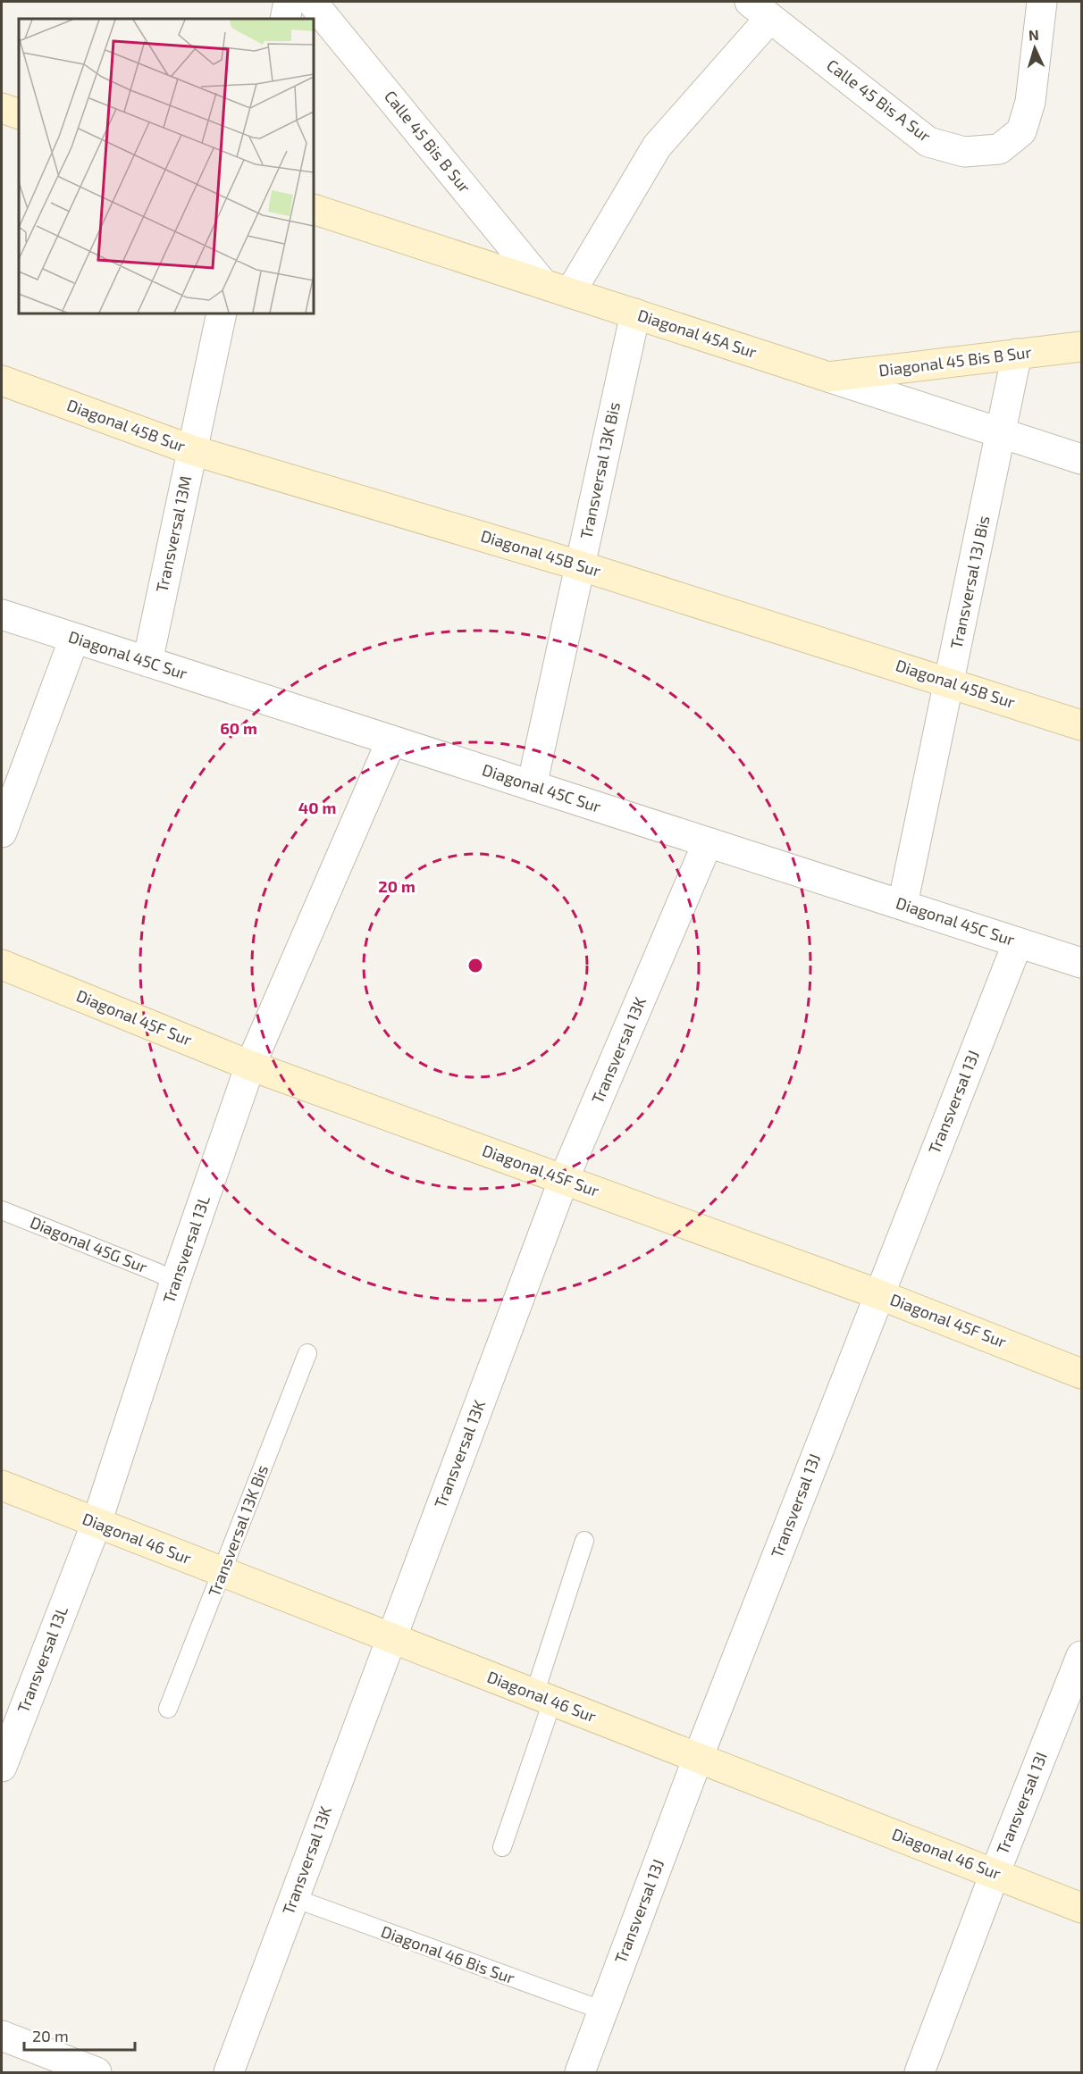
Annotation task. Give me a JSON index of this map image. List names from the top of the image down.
{
  "streets": {
    "street": [
      "Calle 45 Bis A Sur",
      "Calle 45 Bis B Sur",
      "Diagonal 45A Sur",
      "Diagonal 45 Bis B Sur",
      "Diagonal 45B Sur",
      "Transversal 13K Bis",
      "Transversal 13M",
      "Transversal 13J Bis",
      "Diagonal 45C Sur",
      "Diagonal 45F Sur",
      "Transversal 13K",
      "Transversal 13J",
      "Transversal 13L",
      "Diagonal 46 Sur",
      "Transversal 13I"
    ],
    "lane": ["Diagonal 45G Sur", "Diagonal 46 Bis Sur"]
  },
  "crossings": [
    ["Calle 45 Bis B Sur", "Diagonal 45A Sur"],
    ["Diagonal 45A Sur", "Diagonal 45 Bis B Sur"],
    ["Diagonal 45A Sur", "Transversal 13K Bis"],
    ["Diagonal 45A Sur", "Transversal 13J Bis"],
    ["Diagonal 45 Bis B Sur", "Transversal 13J Bis"],
    ["Diagonal 45B Sur", "Transversal 13K Bis"],
    ["Diagonal 45B Sur", "Transversal 13M"],
    ["Diagonal 45B Sur", "Transversal 13J Bis"],
    ["Transversal 13K Bis", "Diagonal 45C Sur"],
    ["Transversal 13K Bis", "Diagonal 46 Sur"],
    ["Transversal 13M", "Diagonal 45C Sur"],
    ["Transversal 13J Bis", "Diagonal 45C Sur"],
    ["Diagonal 45C Sur", "Transversal 13K"],
    ["Diagonal 45C Sur", "Transversal 13J"],
    ["Diagonal 45C Sur", "Transversal 13L"],
    ["Diagonal 45F Sur", "Transversal 13K"],
    ["Diagonal 45F Sur", "Transversal 13J"],
    ["Diagonal 45F Sur", "Transversal 13L"],
    ["Transversal 13K", "Diagonal 46 Sur"],
    ["Transversal 13K", "Diagonal 46 Bis Sur"],
    ["Transversal 13J", "Diagonal 46 Sur"],
    ["Transversal 13J", "Diagonal 46 Bis Sur"],
    ["Diagonal 45G Sur", "Transversal 13L"],
    ["Transversal 13L", "Diagonal 46 Sur"],
    ["Diagonal 46 Sur", "Transversal 13I"]
  ],
  "scale_bar": "20 m",
  "north": "top",
  "rings": ["60 m", "40 m", "20 m"]
}
